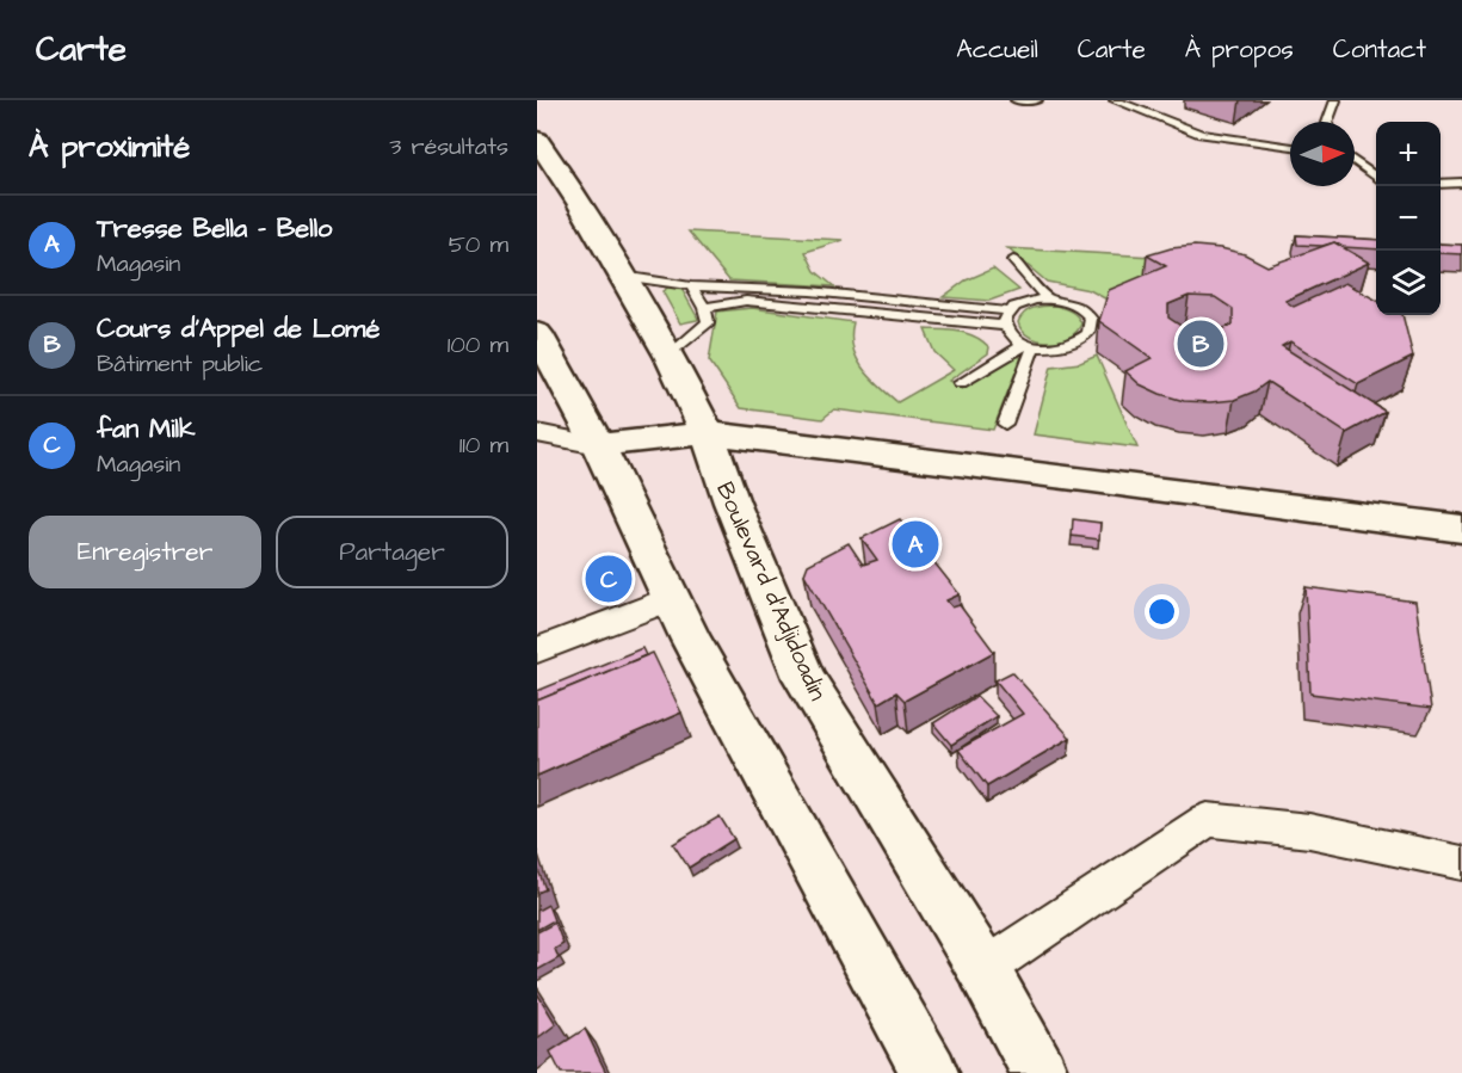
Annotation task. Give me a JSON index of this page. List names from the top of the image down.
{
  "streets": {
    "main road": ["Boulevard d'Adjidoadin"]
  },
  "north": "right",
  "page": {
    "header": "Carte",
    "nav": [
      "Accueil",
      "Carte",
      "À propos",
      "Contact"
    ],
    "heading": ["À proximité", "3 résultats"],
    "map_buttons": ["+", "−"],
    "list": [
      {
        "mark": "A",
        "name": "Tresse Bella - Bello",
        "note": "Magasin",
        "value": "50 m"
      },
      {
        "mark": "B",
        "name": "Cours d'Appel de Lomé",
        "note": "Bâtiment public",
        "value": "100 m"
      },
      {
        "mark": "C",
        "name": "fan Milk",
        "note": "Magasin",
        "value": "110 m"
      }
    ],
    "pins": ["B", "A", "C"],
    "buttons": ["Enregistrer", "Partager"]
  }
}
